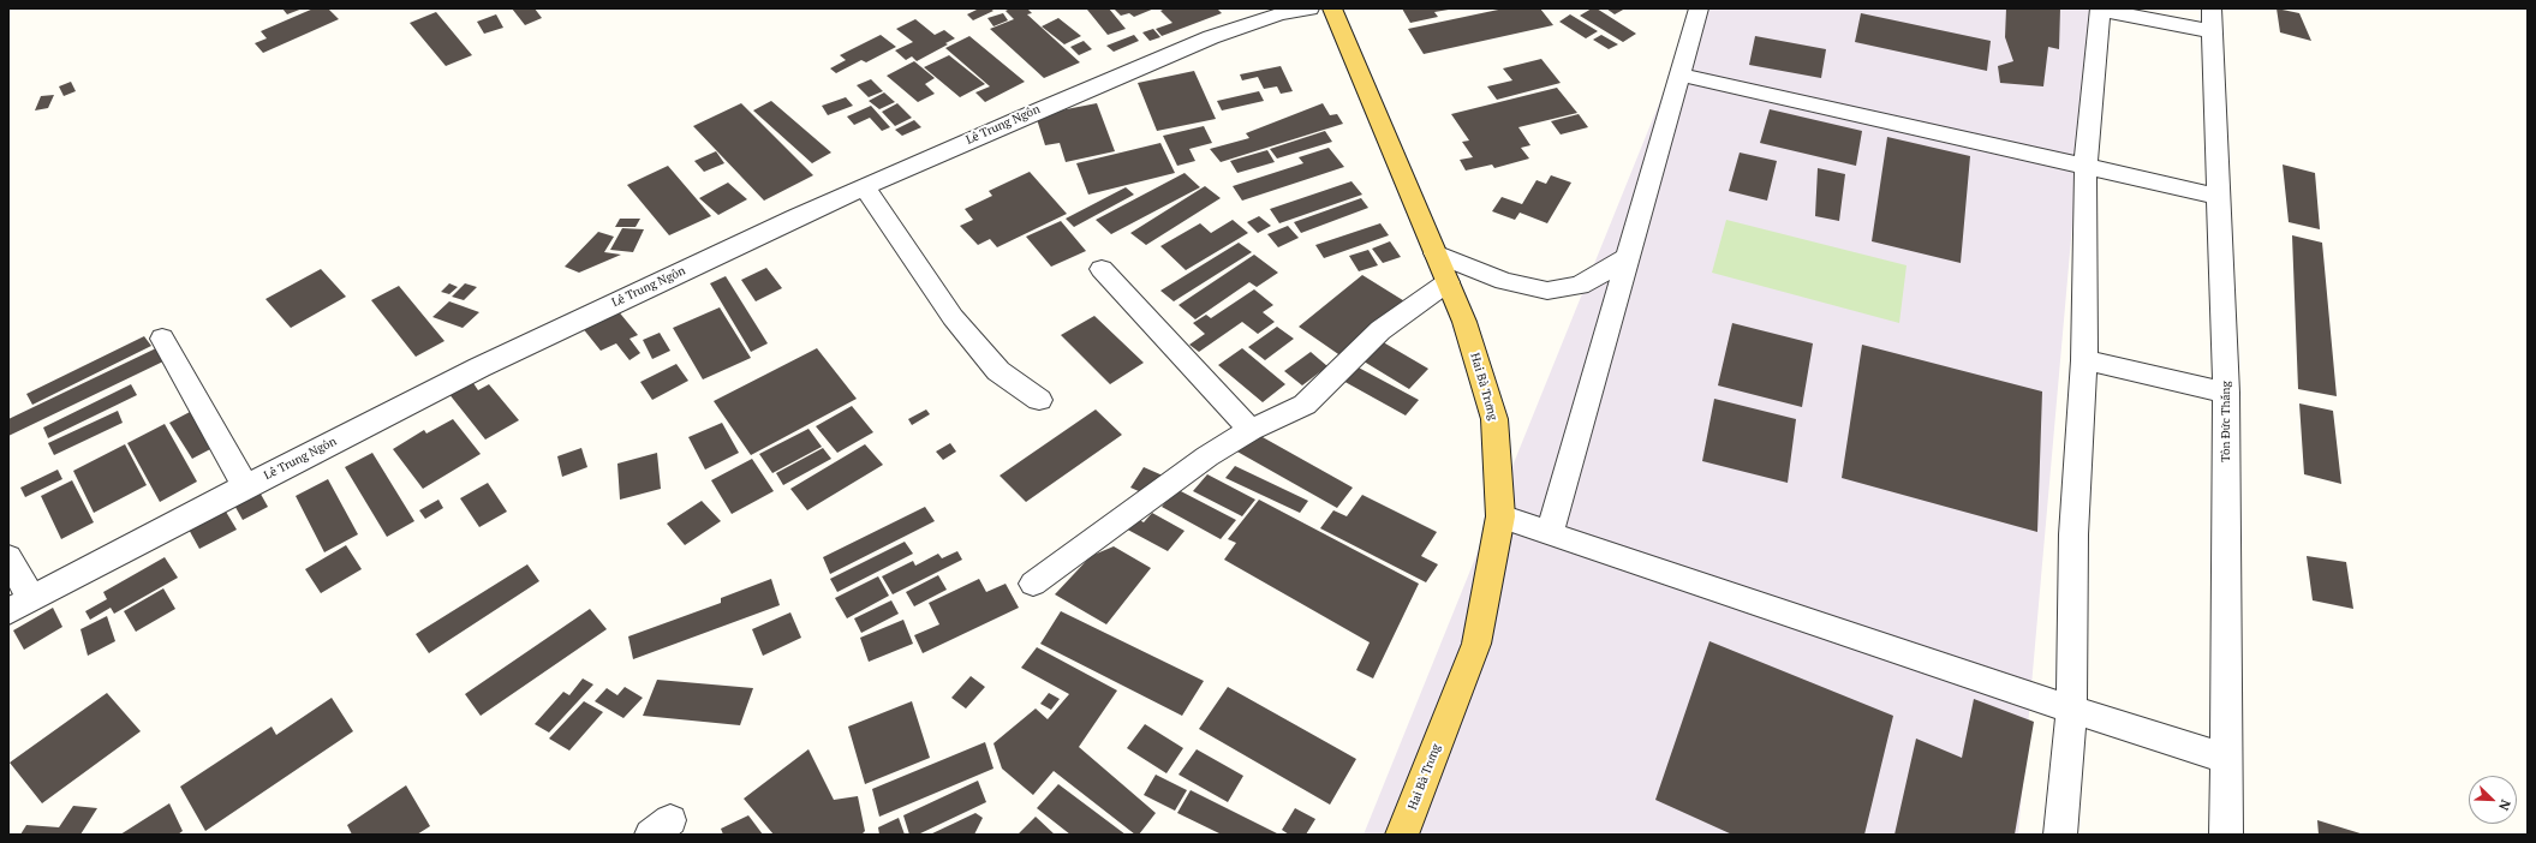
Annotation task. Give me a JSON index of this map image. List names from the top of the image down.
{
  "streets": {
    "main road": ["Hai Bà Trưng"],
    "street": ["Lê Trung Ngôn", "Tôn Đức Thắng"]
  },
  "north": "bottom right"
}
